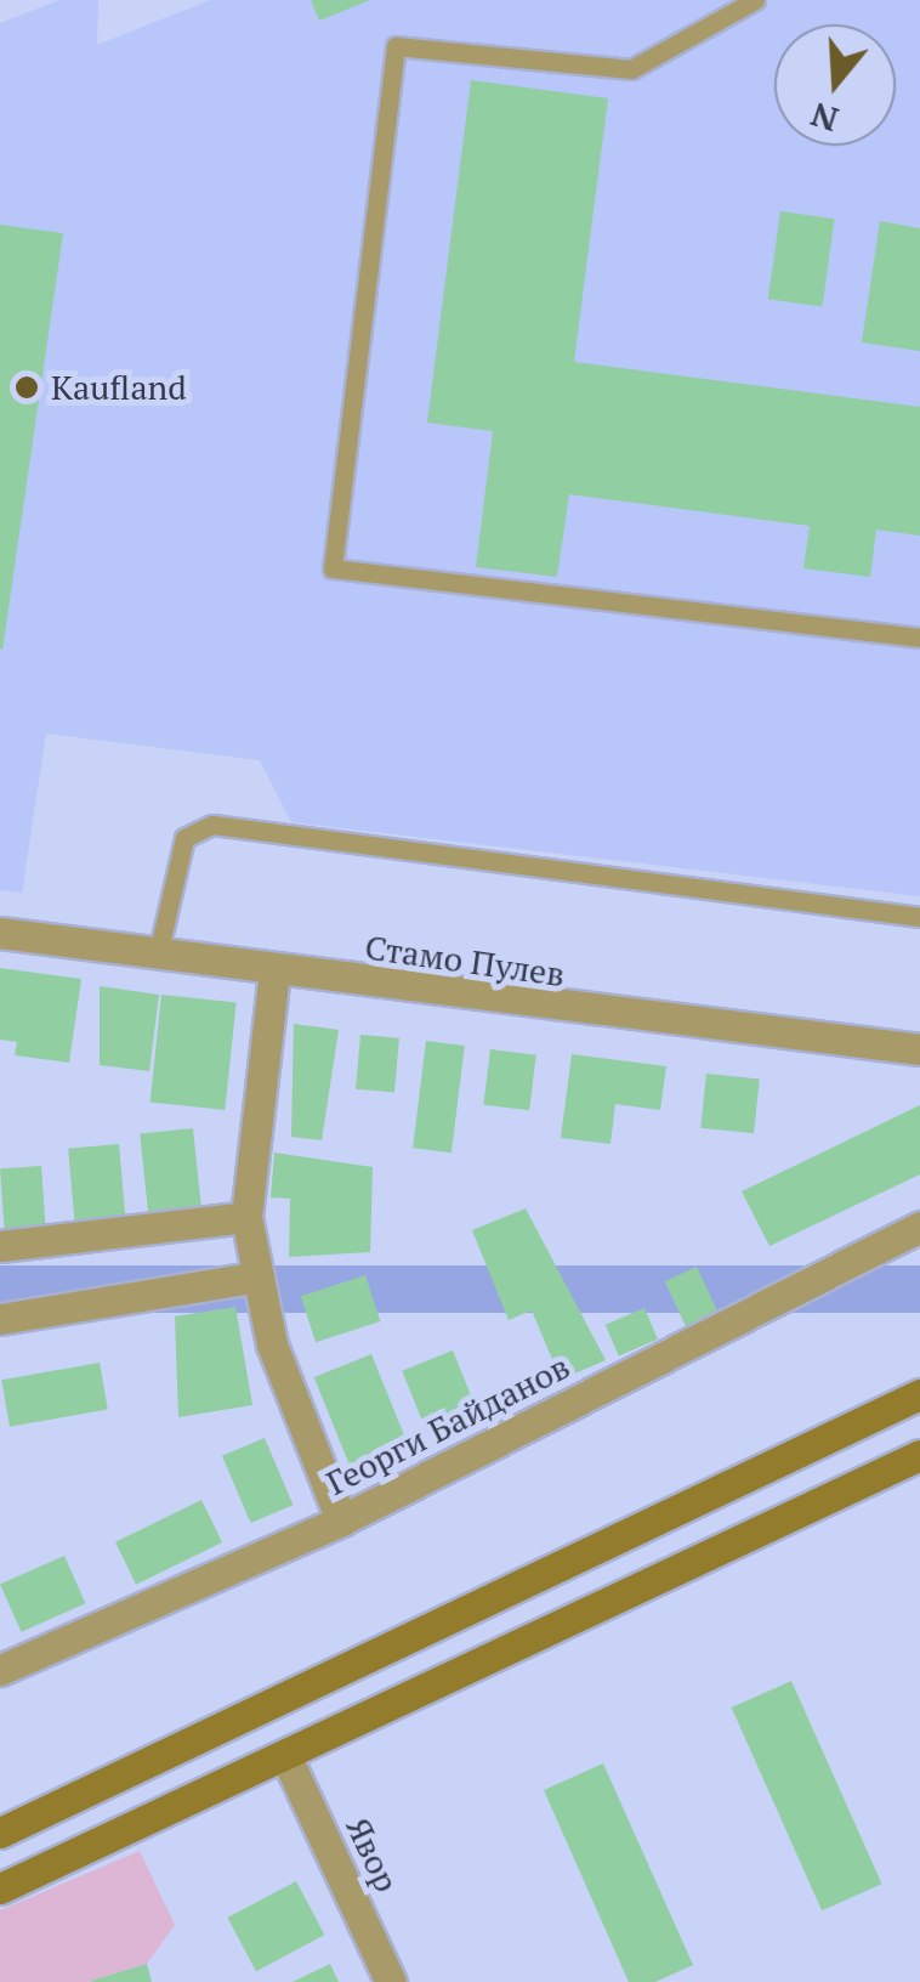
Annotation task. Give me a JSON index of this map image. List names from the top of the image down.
{
  "streets": {
    "street": ["Стамо Пулев", "Георги Байданов", "Явор"]
  },
  "places": ["Kaufland"],
  "north": "bottom"
}
